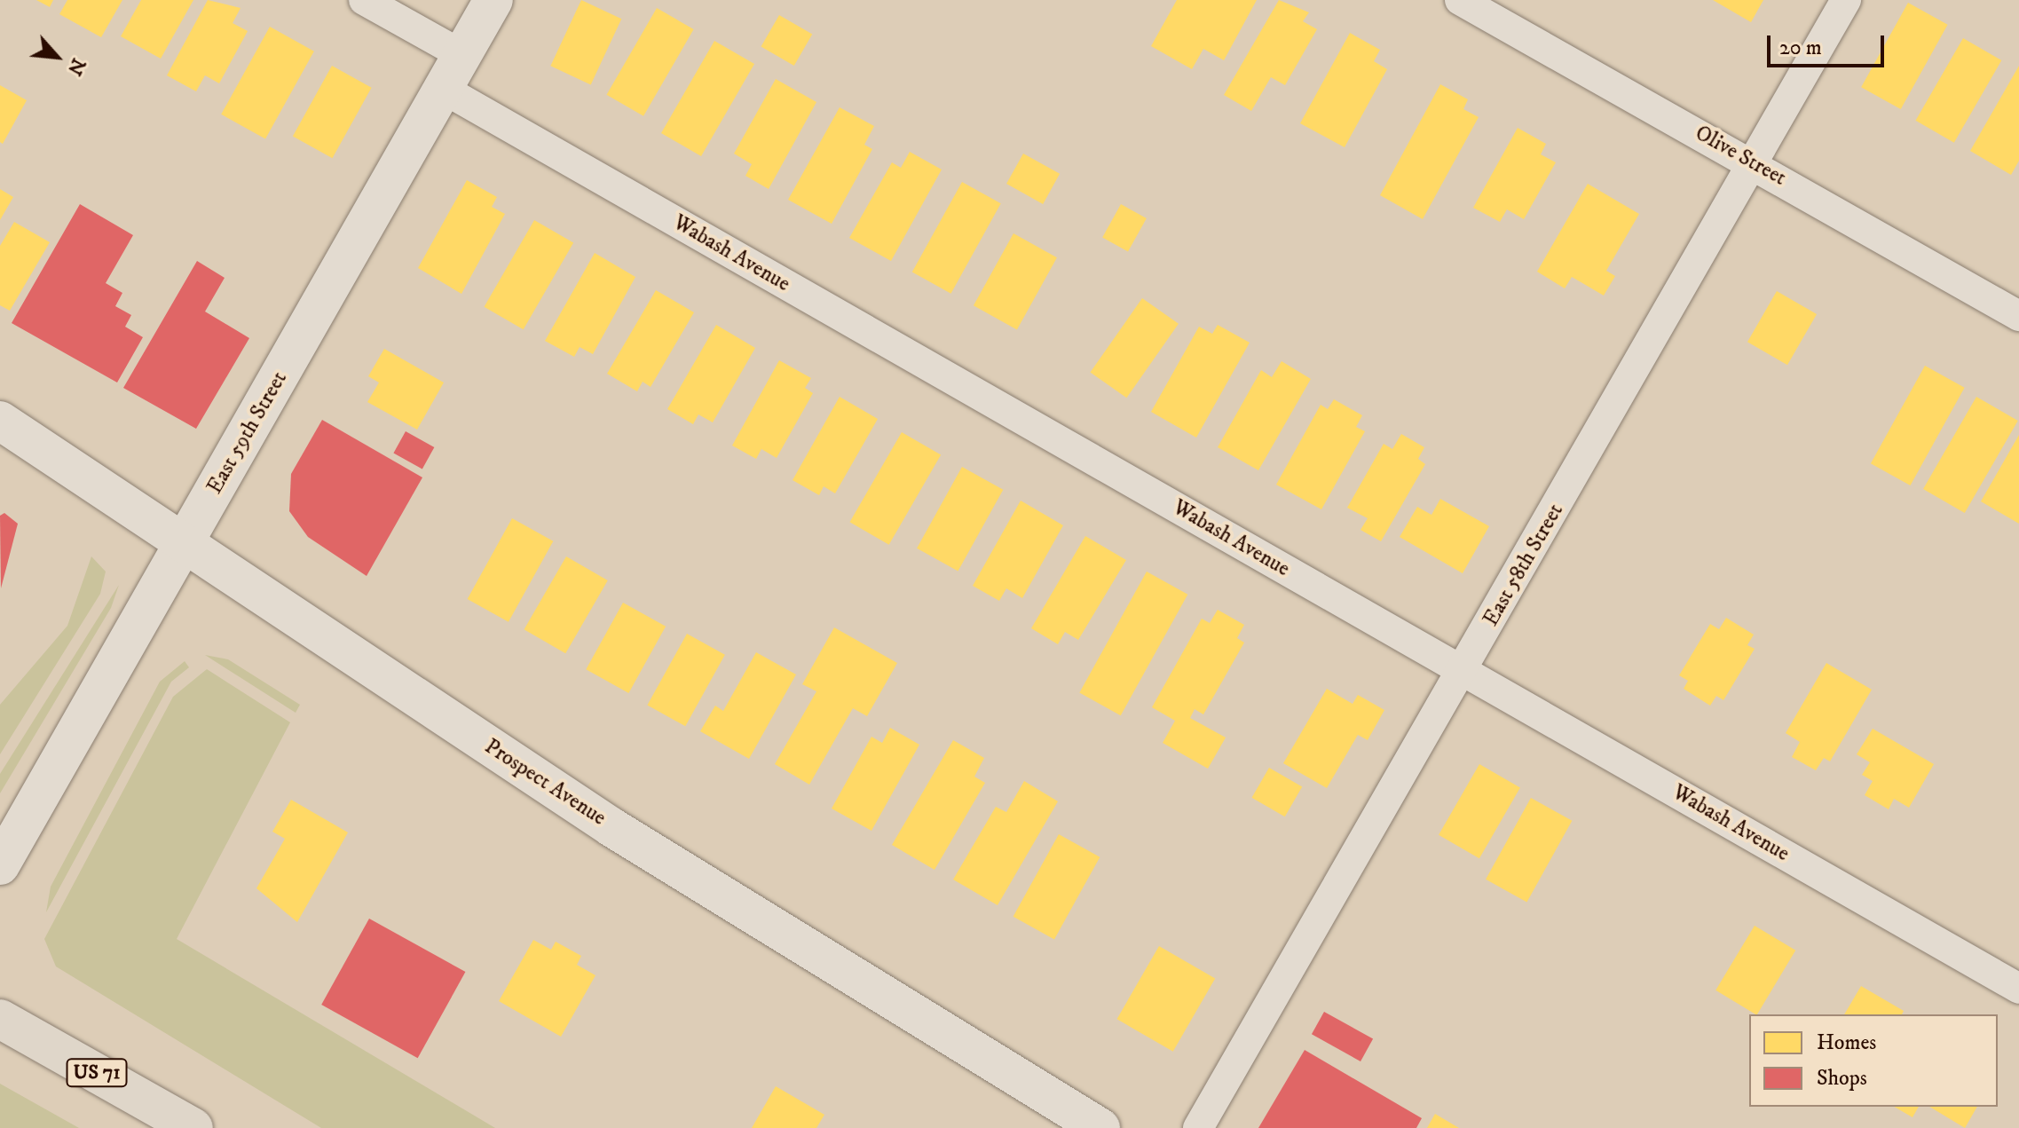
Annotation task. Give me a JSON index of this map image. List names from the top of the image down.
{
  "streets": {
    "highway": ["US 71"],
    "main road": ["East 59th Street", "Prospect Avenue"],
    "street": ["Olive Street", "Wabash Avenue", "East 58th Street"]
  },
  "crossings": [
    ["Olive Street", "East 58th Street"],
    ["Wabash Avenue", "East 59th Street"],
    ["Wabash Avenue", "East 58th Street"],
    ["East 59th Street", "Prospect Avenue"]
  ],
  "legend": ["Homes", "Shops"],
  "scale_bar": "20 m",
  "north": "bottom right"
}
